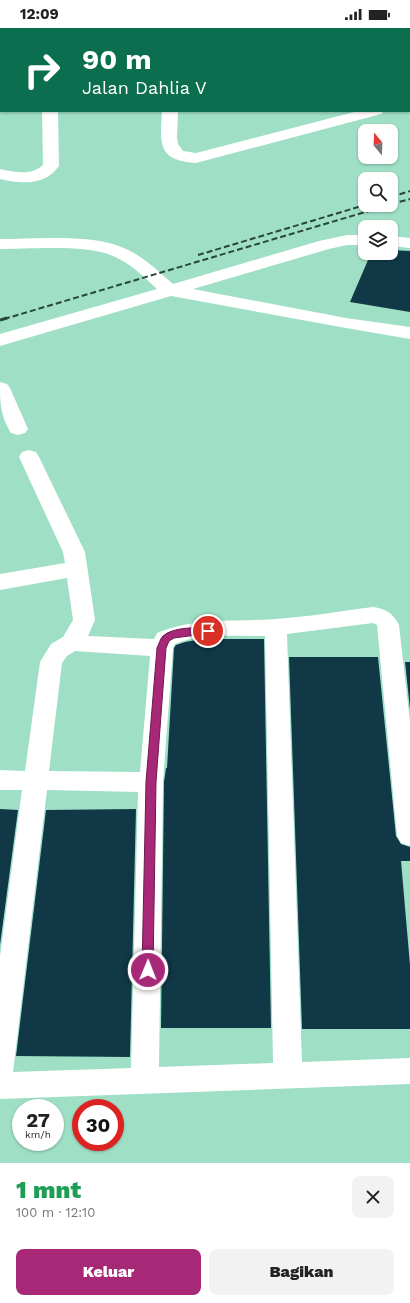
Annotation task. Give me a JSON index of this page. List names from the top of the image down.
{
  "north": "top",
  "page": {
    "status": "12:09",
    "turn": ["90 m", "Jalan Dahlia V"],
    "speed": "27 km/h",
    "limit": "30",
    "heading": ["1 mnt", "100 m · 12:10"],
    "buttons": ["Keluar", "Bagikan"]
  }
}
